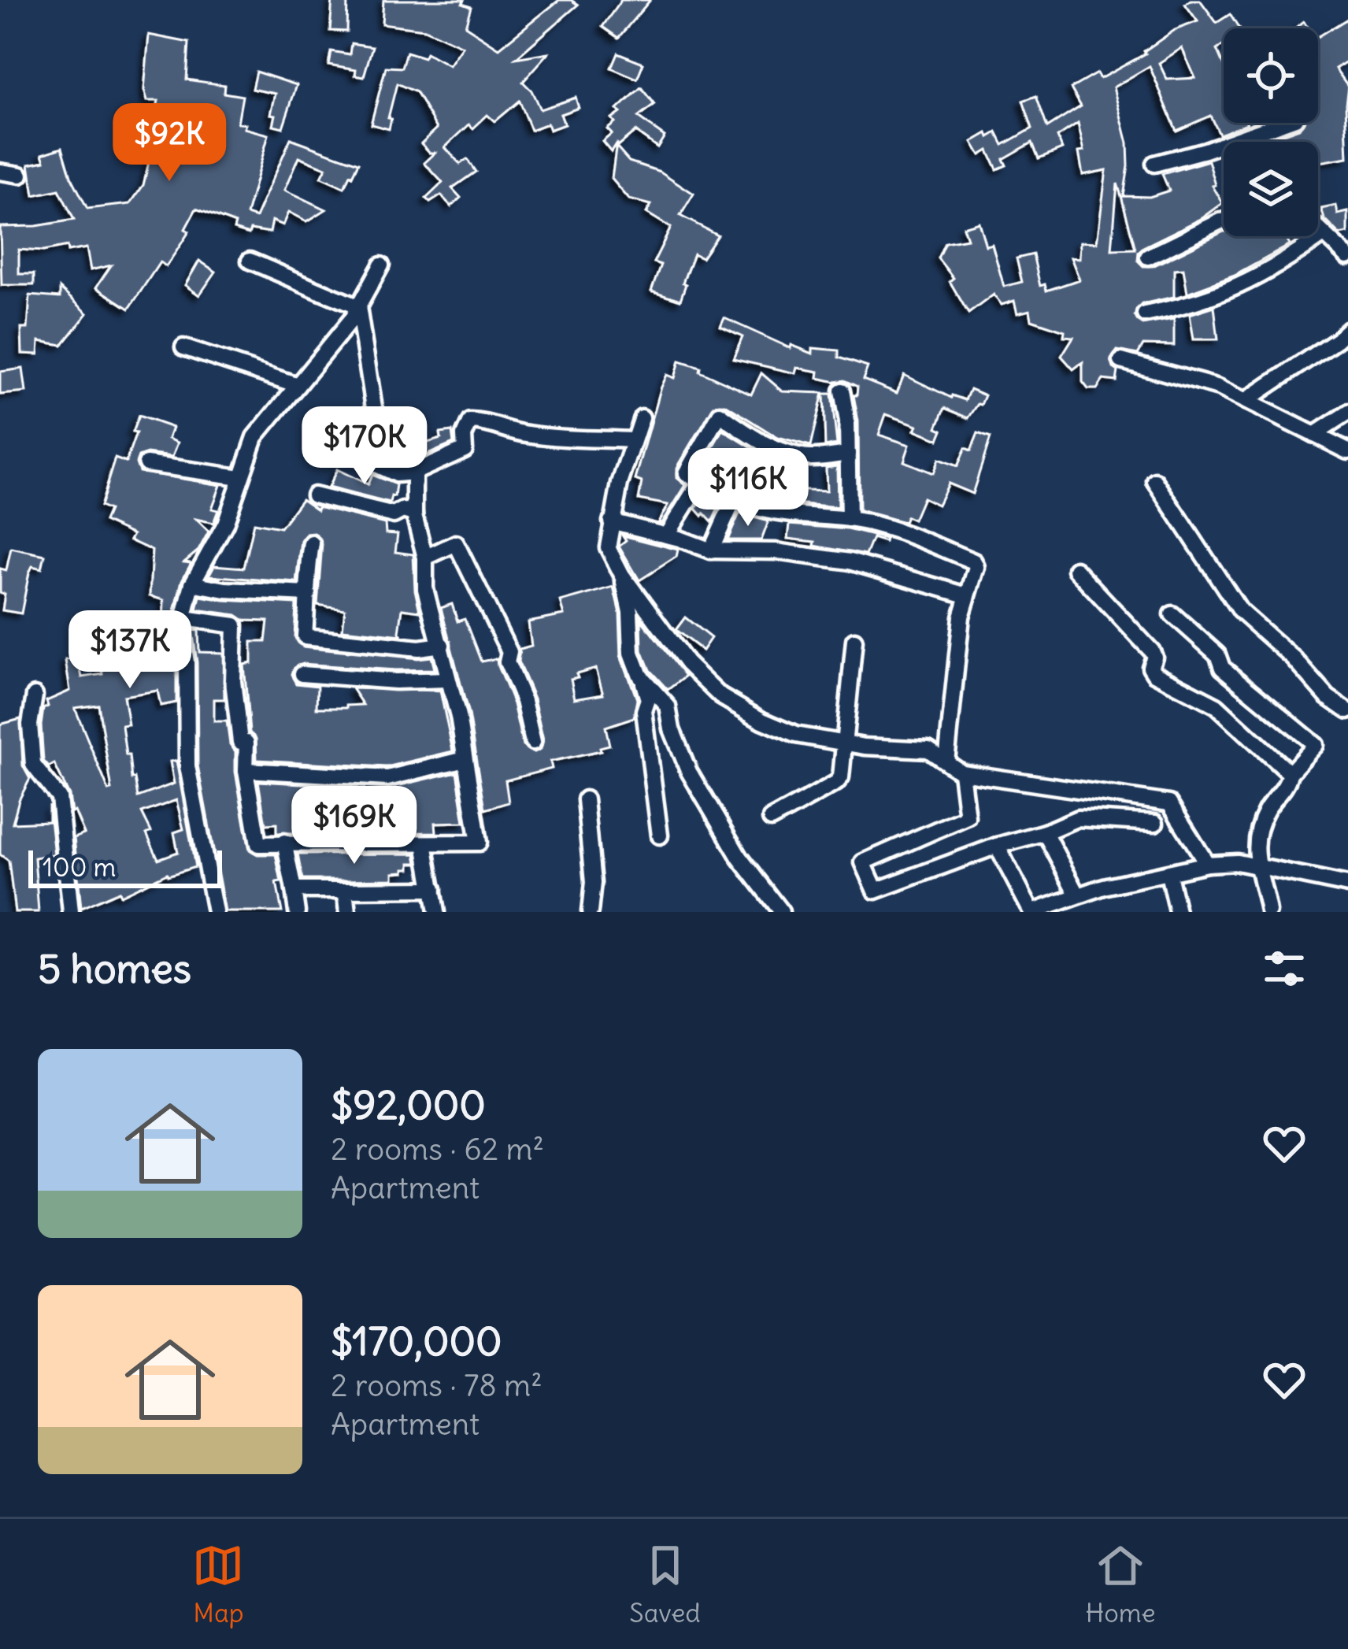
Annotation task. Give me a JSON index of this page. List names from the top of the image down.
{
  "scale_bar": "100 m",
  "page": {
    "price": [
      "$92K",
      "$170K",
      "$116K",
      "$137K",
      "$169K"
    ],
    "scale": "100 m",
    "heading": "5 homes",
    "list": [
      {
        "name": "$92,000",
        "note": "2 rooms · 62 m² · Apartment"
      },
      {
        "name": "$170,000",
        "note": "2 rooms · 78 m² · Apartment"
      }
    ],
    "tabs": ["Map", "Saved", "Home"]
  }
}
